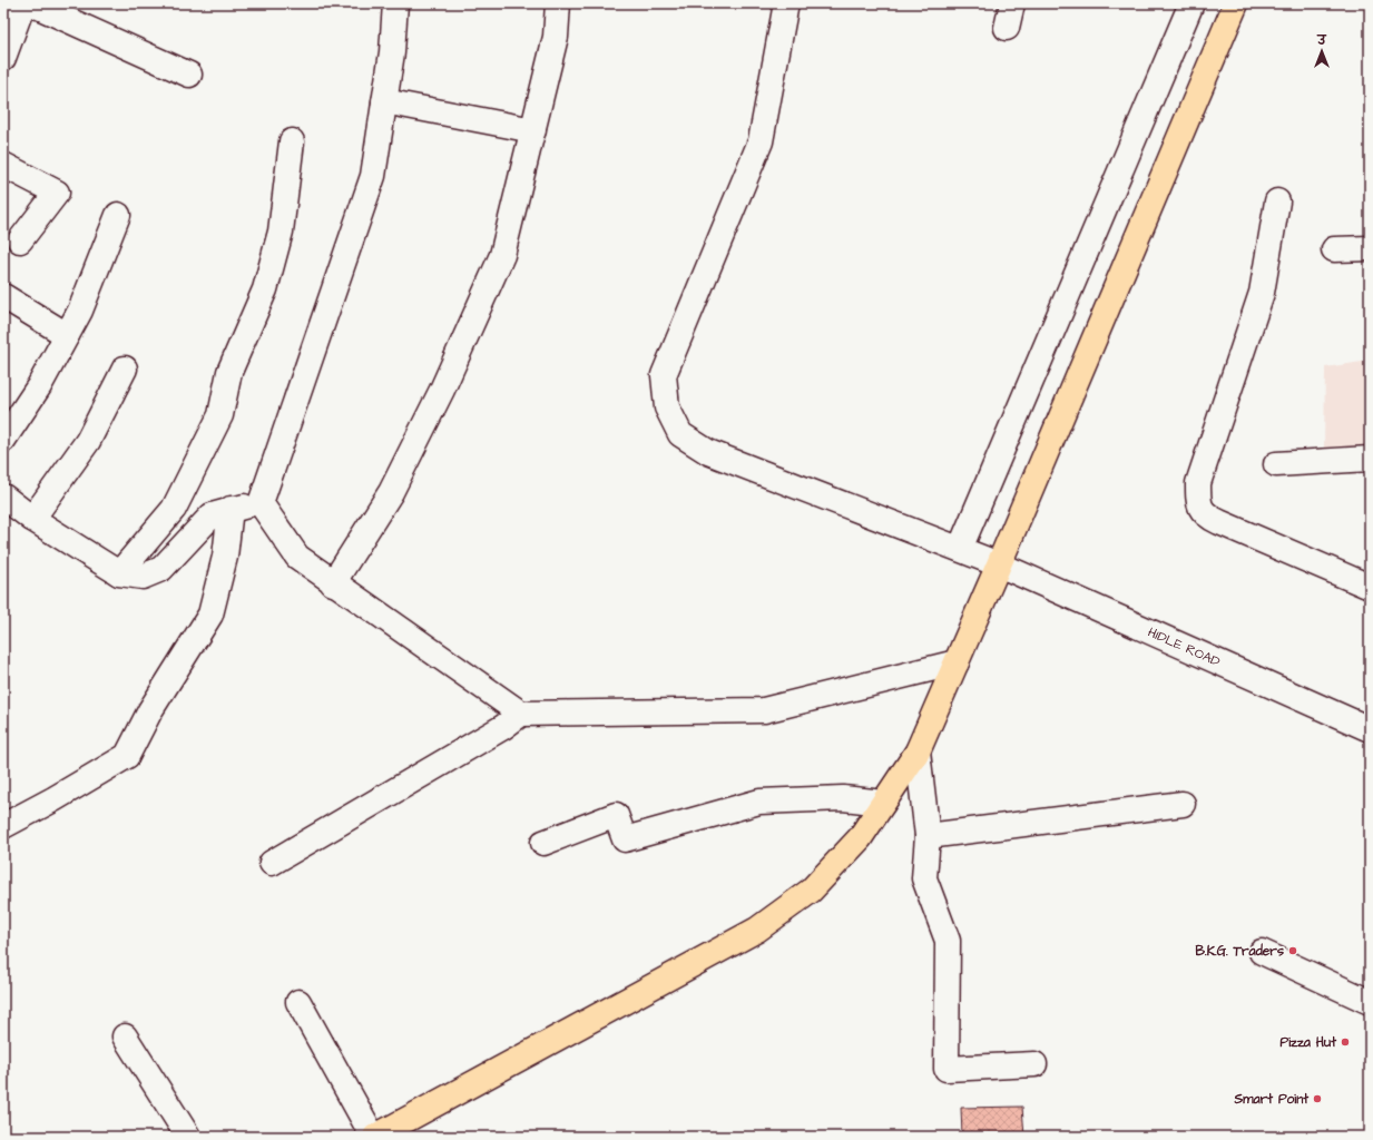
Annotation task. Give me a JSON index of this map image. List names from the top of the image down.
{
  "streets": {
    "street": ["HIDLE ROAD"]
  },
  "places": ["B.K.G. Traders", "Pizza Hut", "Smart Point"],
  "north": "top"
}
